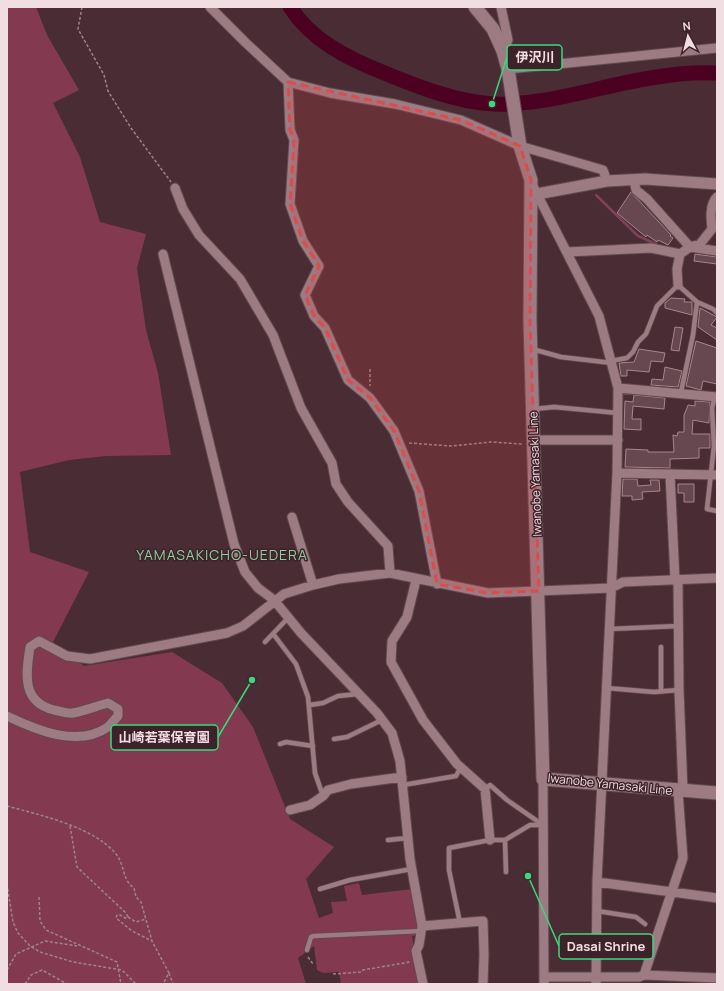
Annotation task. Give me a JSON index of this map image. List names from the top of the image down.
{
  "streets": {
    "main road": ["Iwanobe Yamasaki Line"]
  },
  "districts": ["YAMASAKICHO-UEDERA"],
  "places": ["伊沢川", "山崎若葉保育園", "Dasai Shrine"],
  "north": "top"
}
